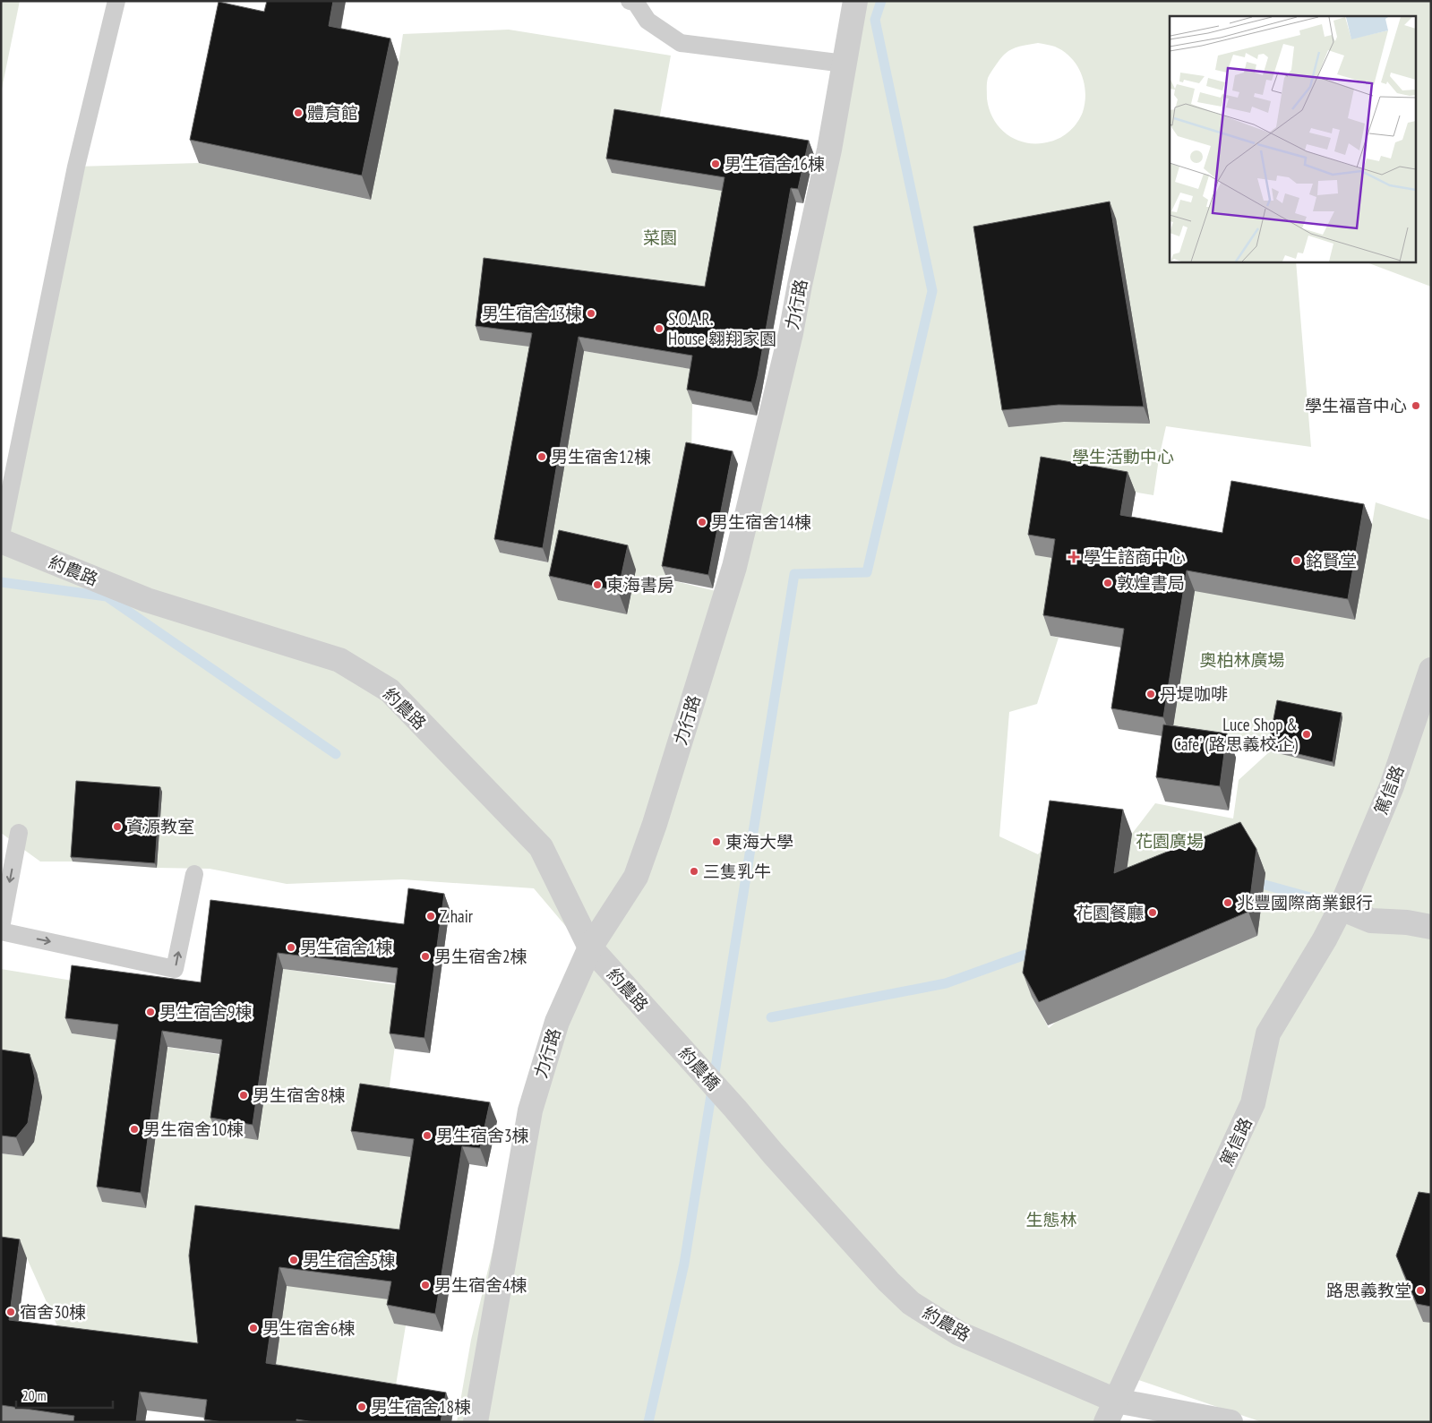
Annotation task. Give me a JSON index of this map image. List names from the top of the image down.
{
  "streets": {
    "street": [
      "力行路",
      "約農路",
      "篤信路",
      "約農橋"
    ]
  },
  "crossings": [
    ["力行路", "約農路"],
    ["約農路", "篤信路"],
    ["約農路", "約農橋"]
  ],
  "parks": [
    "菜園",
    "學生活動中心",
    "奧柏林廣場",
    "花園廣場",
    "生態林"
  ],
  "places": {
    "other": [
      "體育館",
      "男生宿舍16棟",
      "男生宿舍13棟",
      "S.O.A.R. House 翱翔家園",
      "學生福音中心",
      "男生宿舍12棟",
      "男生宿舍14棟",
      "銘賢堂",
      "敦煌書局",
      "東海書房",
      "丹堤咖啡",
      "Luce Shop & Cafe' (路思義校企)",
      "資源教室",
      "東海大學",
      "三隻乳牛",
      "兆豐國際商業銀行",
      "花園餐廳",
      "Z.hair",
      "男生宿舍1棟",
      "男生宿舍2棟",
      "男生宿舍9棟",
      "男生宿舍8棟",
      "男生宿舍10棟",
      "男生宿舍3棟",
      "男生宿舍5棟",
      "男生宿舍4棟",
      "路思義教堂",
      "宿舍30棟",
      "男生宿舍6棟",
      "男生宿舍18棟"
    ],
    "health": ["學生諮商中心"]
  },
  "scale_bar": "20 m"
}
